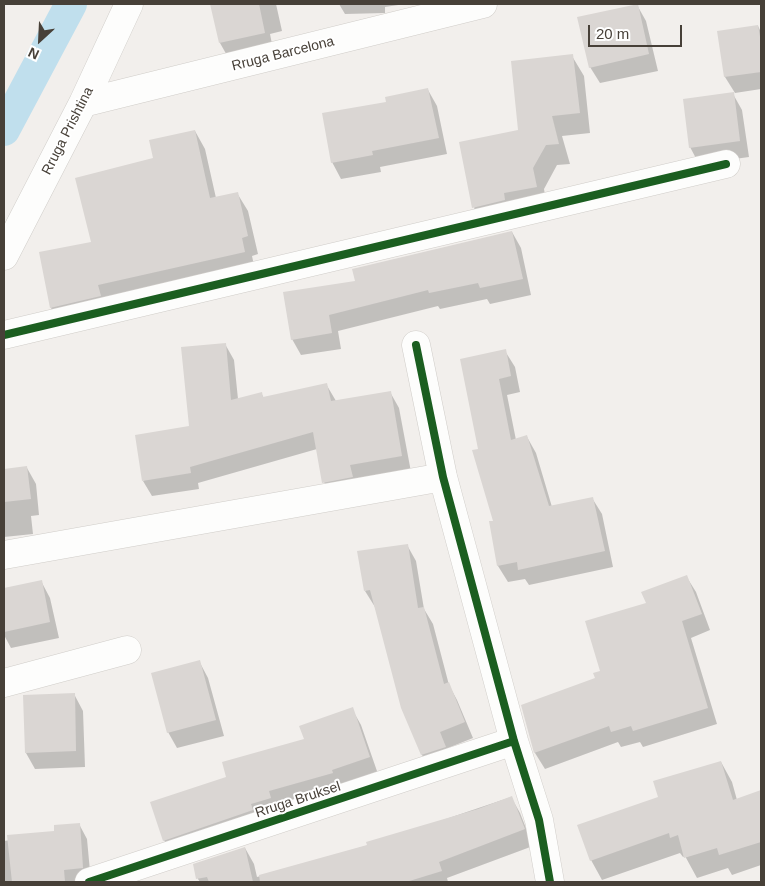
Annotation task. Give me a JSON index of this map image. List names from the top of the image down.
{
  "streets": {
    "street": ["Rruga Barcelona", "Rruga Prishtina", "Rruga Bruksel"]
  },
  "crossings": [
    ["Rruga Barcelona", "Rruga Prishtina"]
  ],
  "scale_bar": "20 m",
  "north": "bottom left"
}
